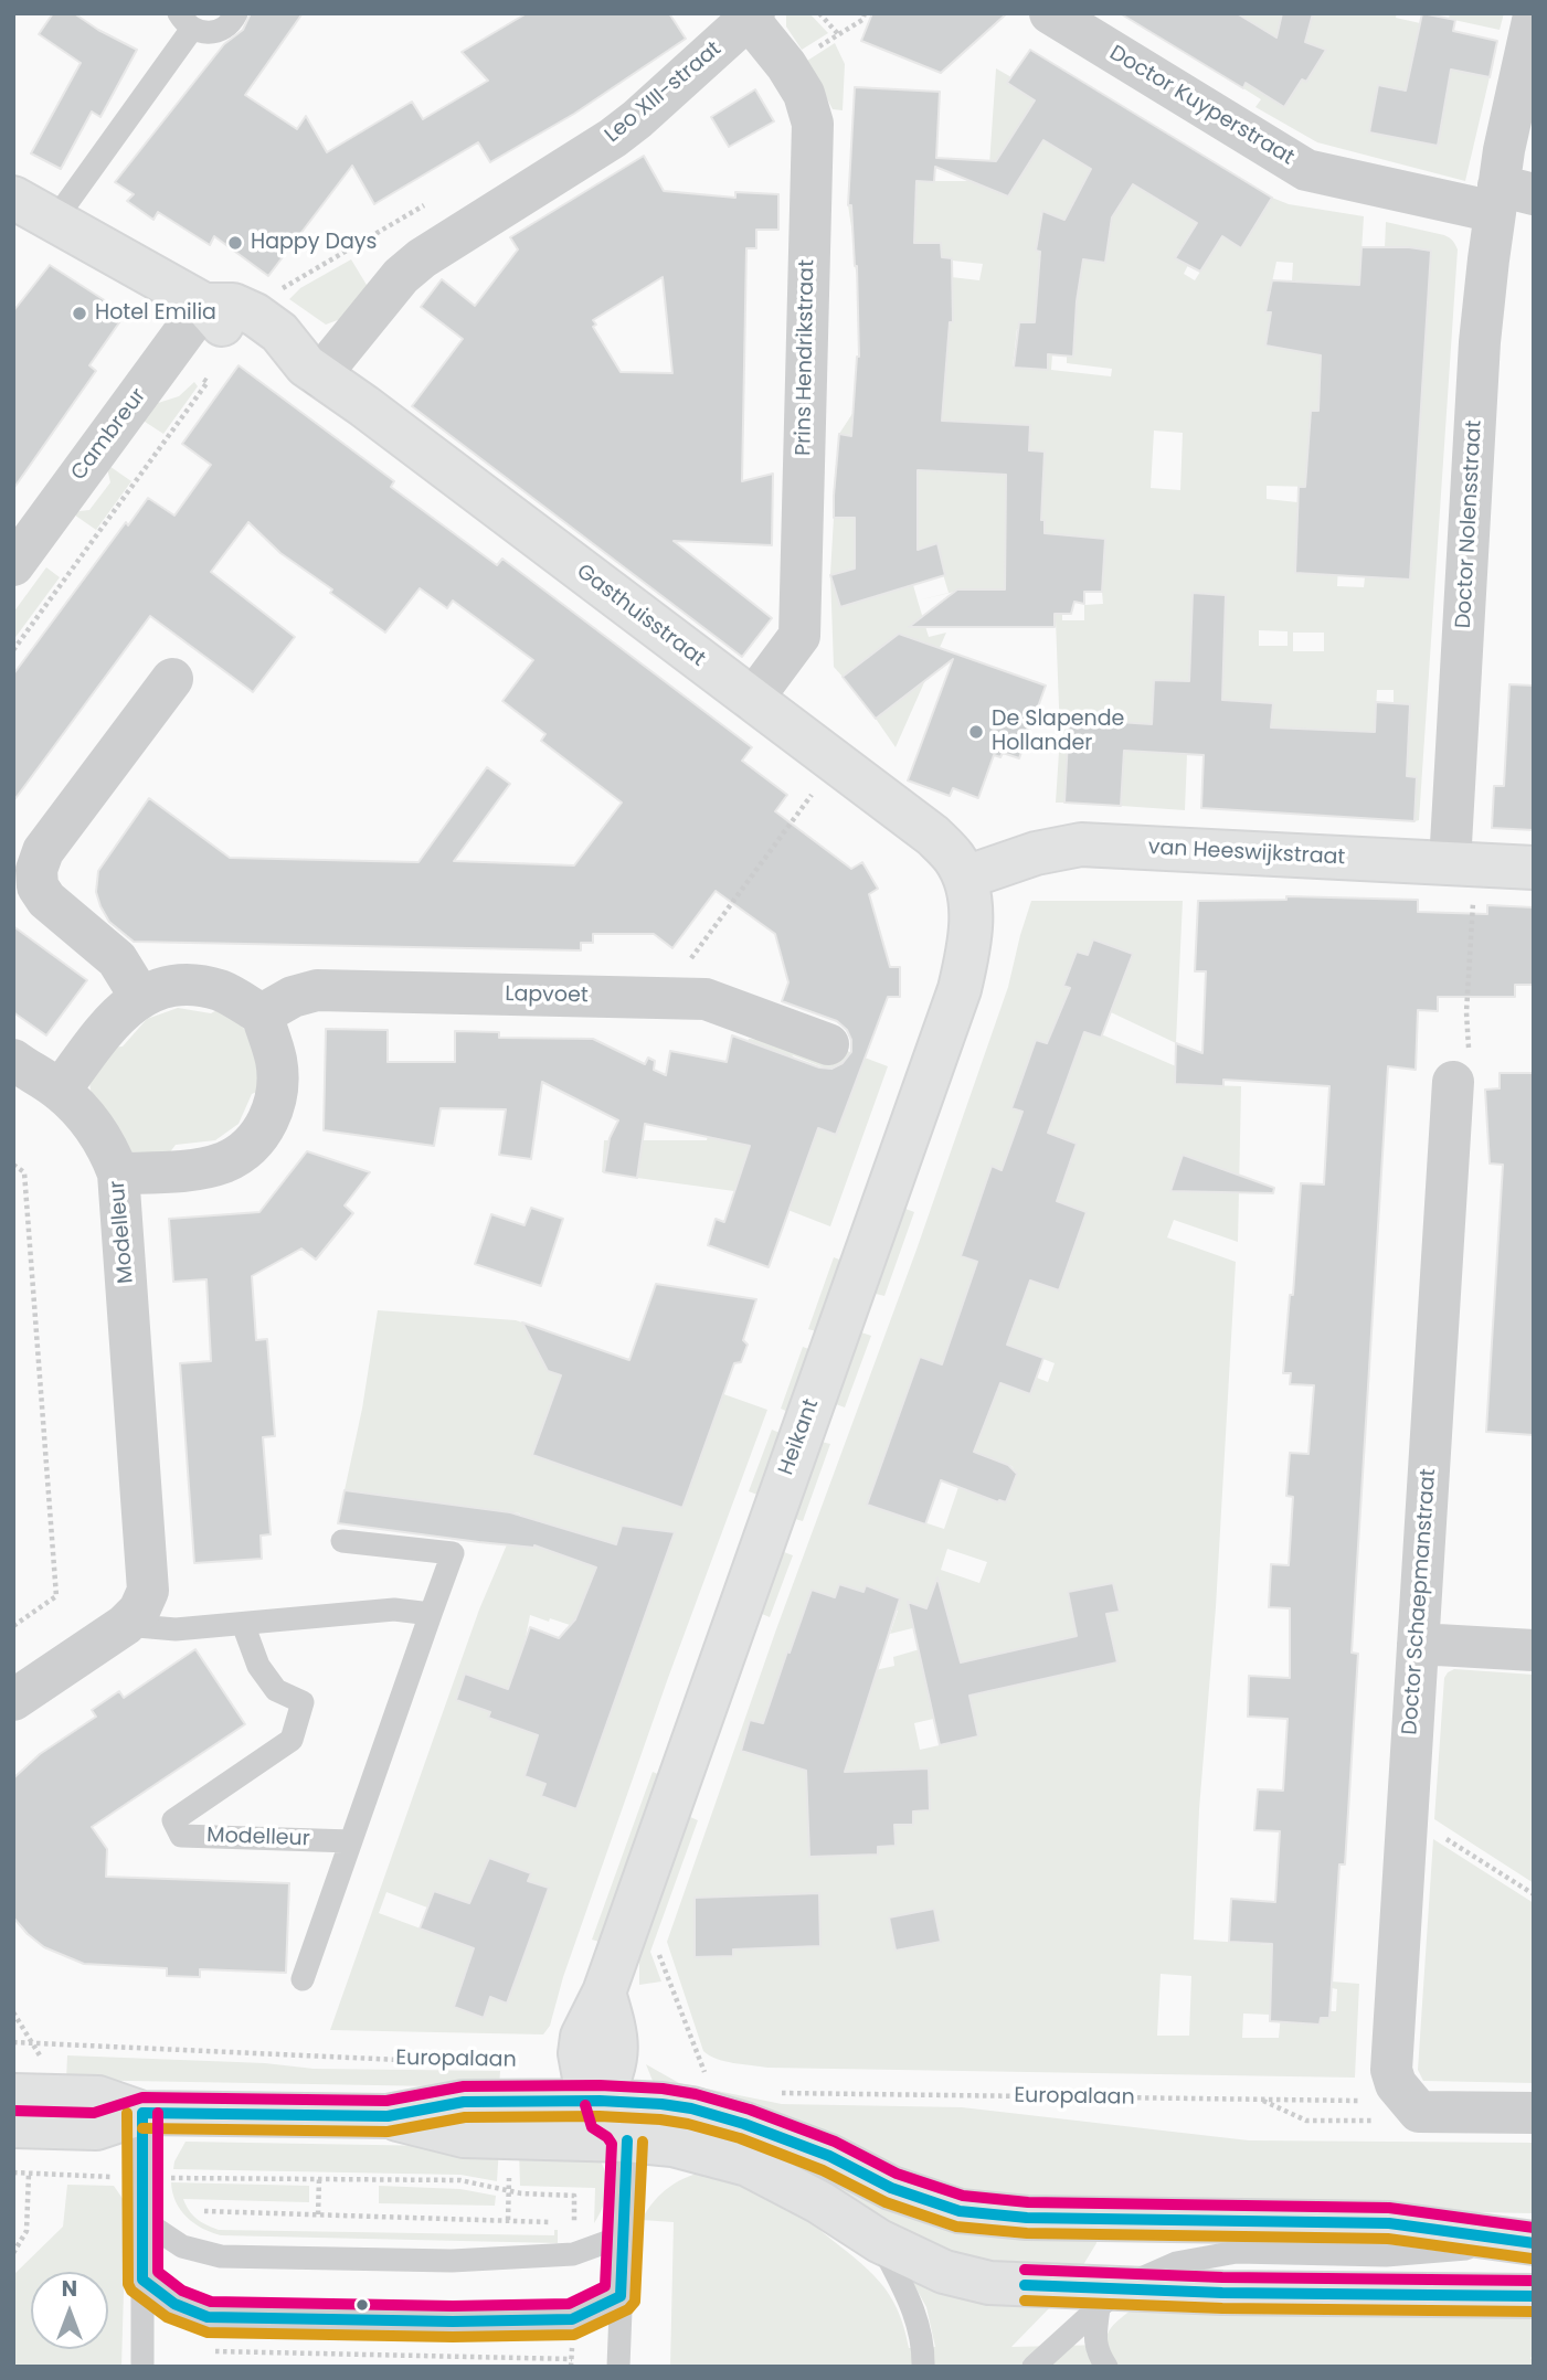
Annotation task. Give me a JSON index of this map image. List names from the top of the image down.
{
  "streets": {
    "street": [
      "Leo XIII-straat",
      "Doctor Kuyperstraat",
      "Prins Hendrikstraat",
      "Cambreur",
      "Doctor Nolensstraat",
      "Gasthuisstraat",
      "van Heeswijkstraat",
      "Lapvoet",
      "Modelleur",
      "Heikant",
      "Doctor Schaepmanstraat",
      "Europalaan"
    ]
  },
  "crossings": [
    ["Leo XIII-straat", "Prins Hendrikstraat"],
    ["Leo XIII-straat", "Gasthuisstraat"],
    ["Doctor Kuyperstraat", "Doctor Nolensstraat"],
    ["Prins Hendrikstraat", "Gasthuisstraat"],
    ["Cambreur", "Gasthuisstraat"],
    ["Doctor Nolensstraat", "van Heeswijkstraat"],
    ["Gasthuisstraat", "van Heeswijkstraat"],
    ["Gasthuisstraat", "Heikant"],
    ["van Heeswijkstraat", "Heikant"],
    ["Lapvoet", "Modelleur"],
    ["Heikant", "Europalaan"],
    ["Doctor Schaepmanstraat", "Europalaan"]
  ],
  "places": ["Happy Days", "Hotel Emilia", "De Slapende Hollander"],
  "north": "top"
}
